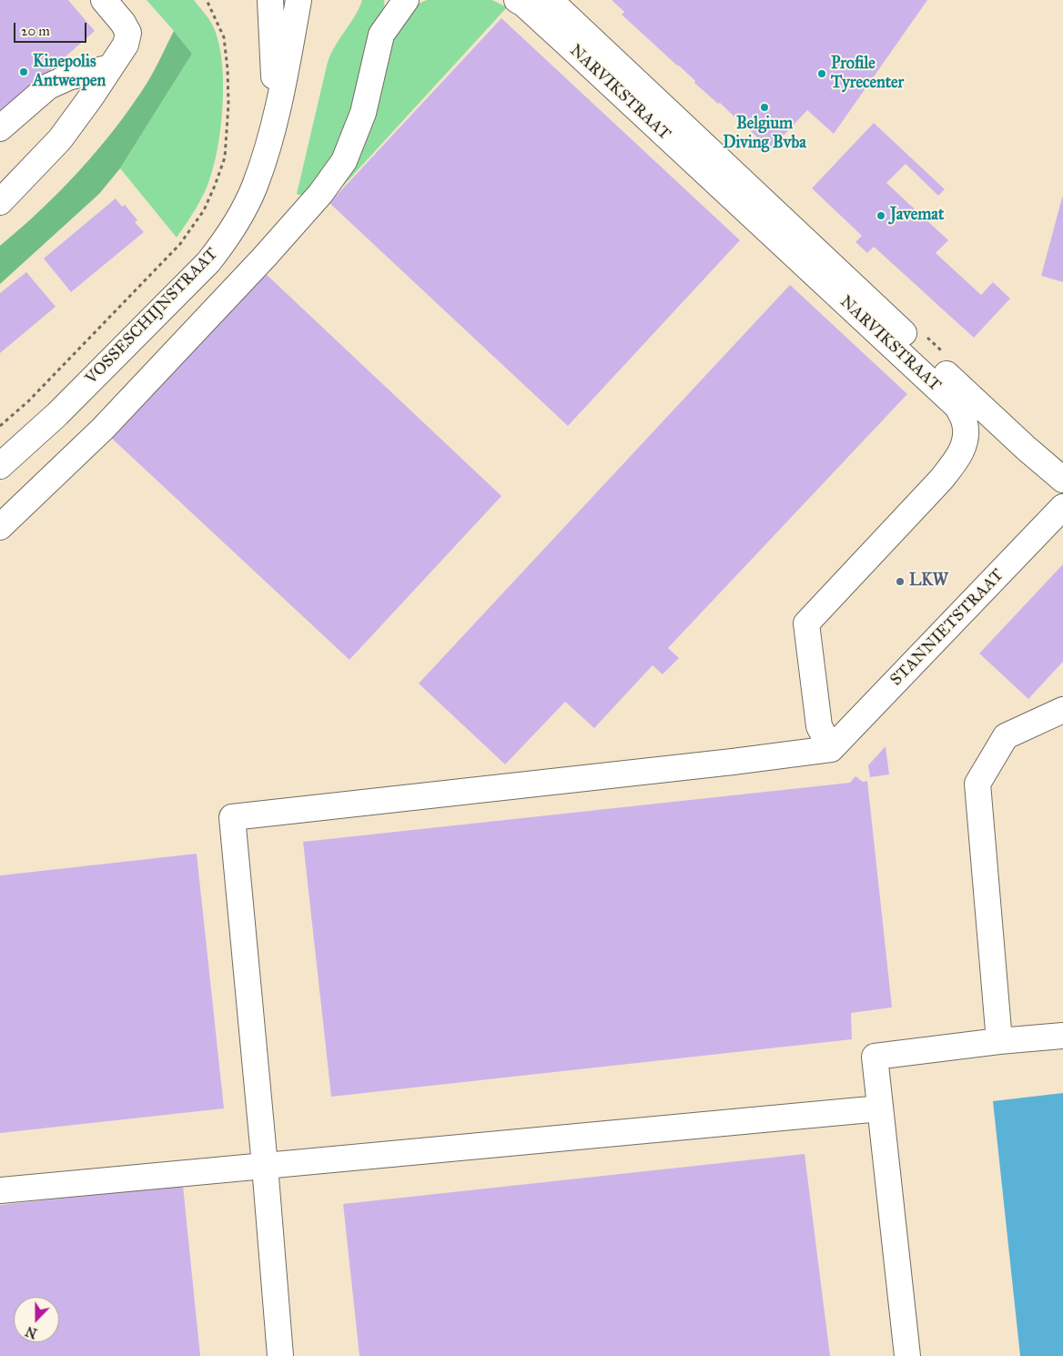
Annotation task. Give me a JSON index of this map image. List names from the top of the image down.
{
  "streets": {
    "street": ["NARVIKSTRAAT", "VOSSESCHIJNSTRAAT", "STANNIETSTRAAT"]
  },
  "crossings": [
    ["NARVIKSTRAAT", "STANNIETSTRAAT"]
  ],
  "places": [
    "Kinepolis Antwerpen",
    "Profile Tyrecenter",
    "Belgium Diving Bvba",
    "Javemat",
    "LKW"
  ],
  "scale_bar": "20 m",
  "north": "bottom"
}
